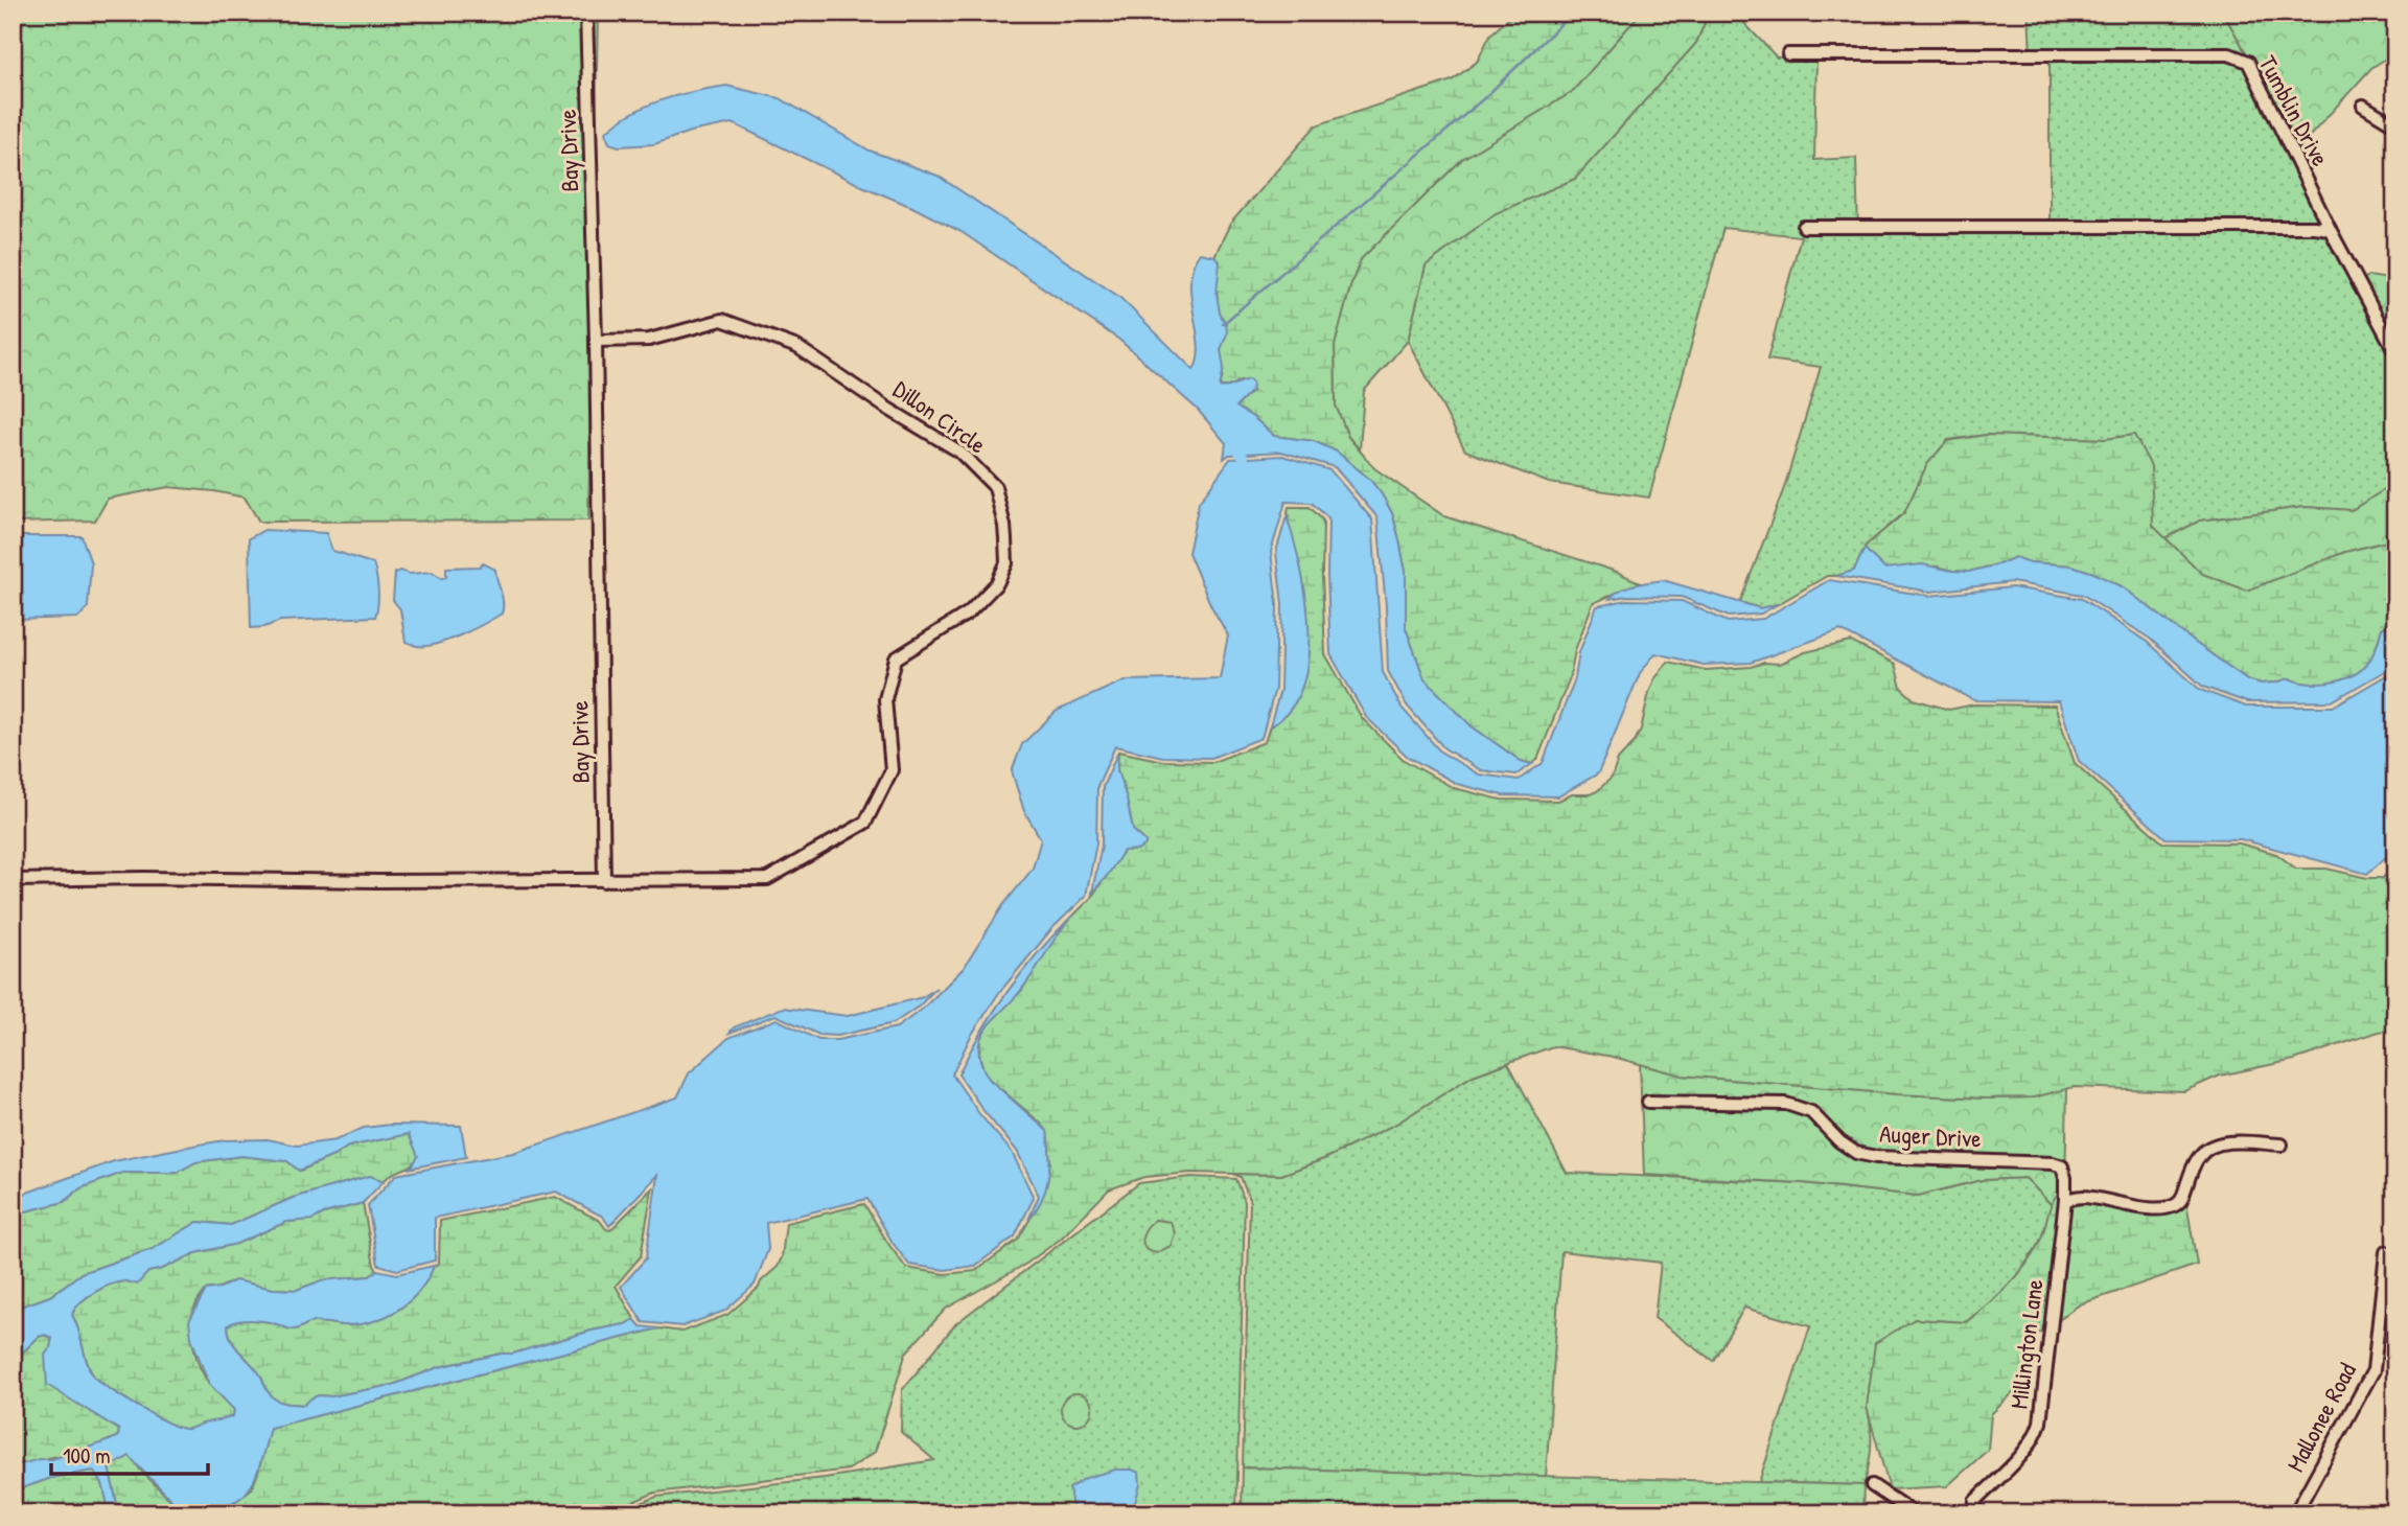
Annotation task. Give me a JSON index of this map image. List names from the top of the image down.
{
  "streets": {
    "street": [
      "Tumblin Drive",
      "Bay Drive",
      "Dillon Circle",
      "Auger Drive",
      "Millington Lane",
      "Mallonee Road"
    ]
  },
  "crossings": [
    ["Bay Drive", "Dillon Circle"],
    ["Auger Drive", "Millington Lane"]
  ],
  "scale_bar": "100 m"
}
